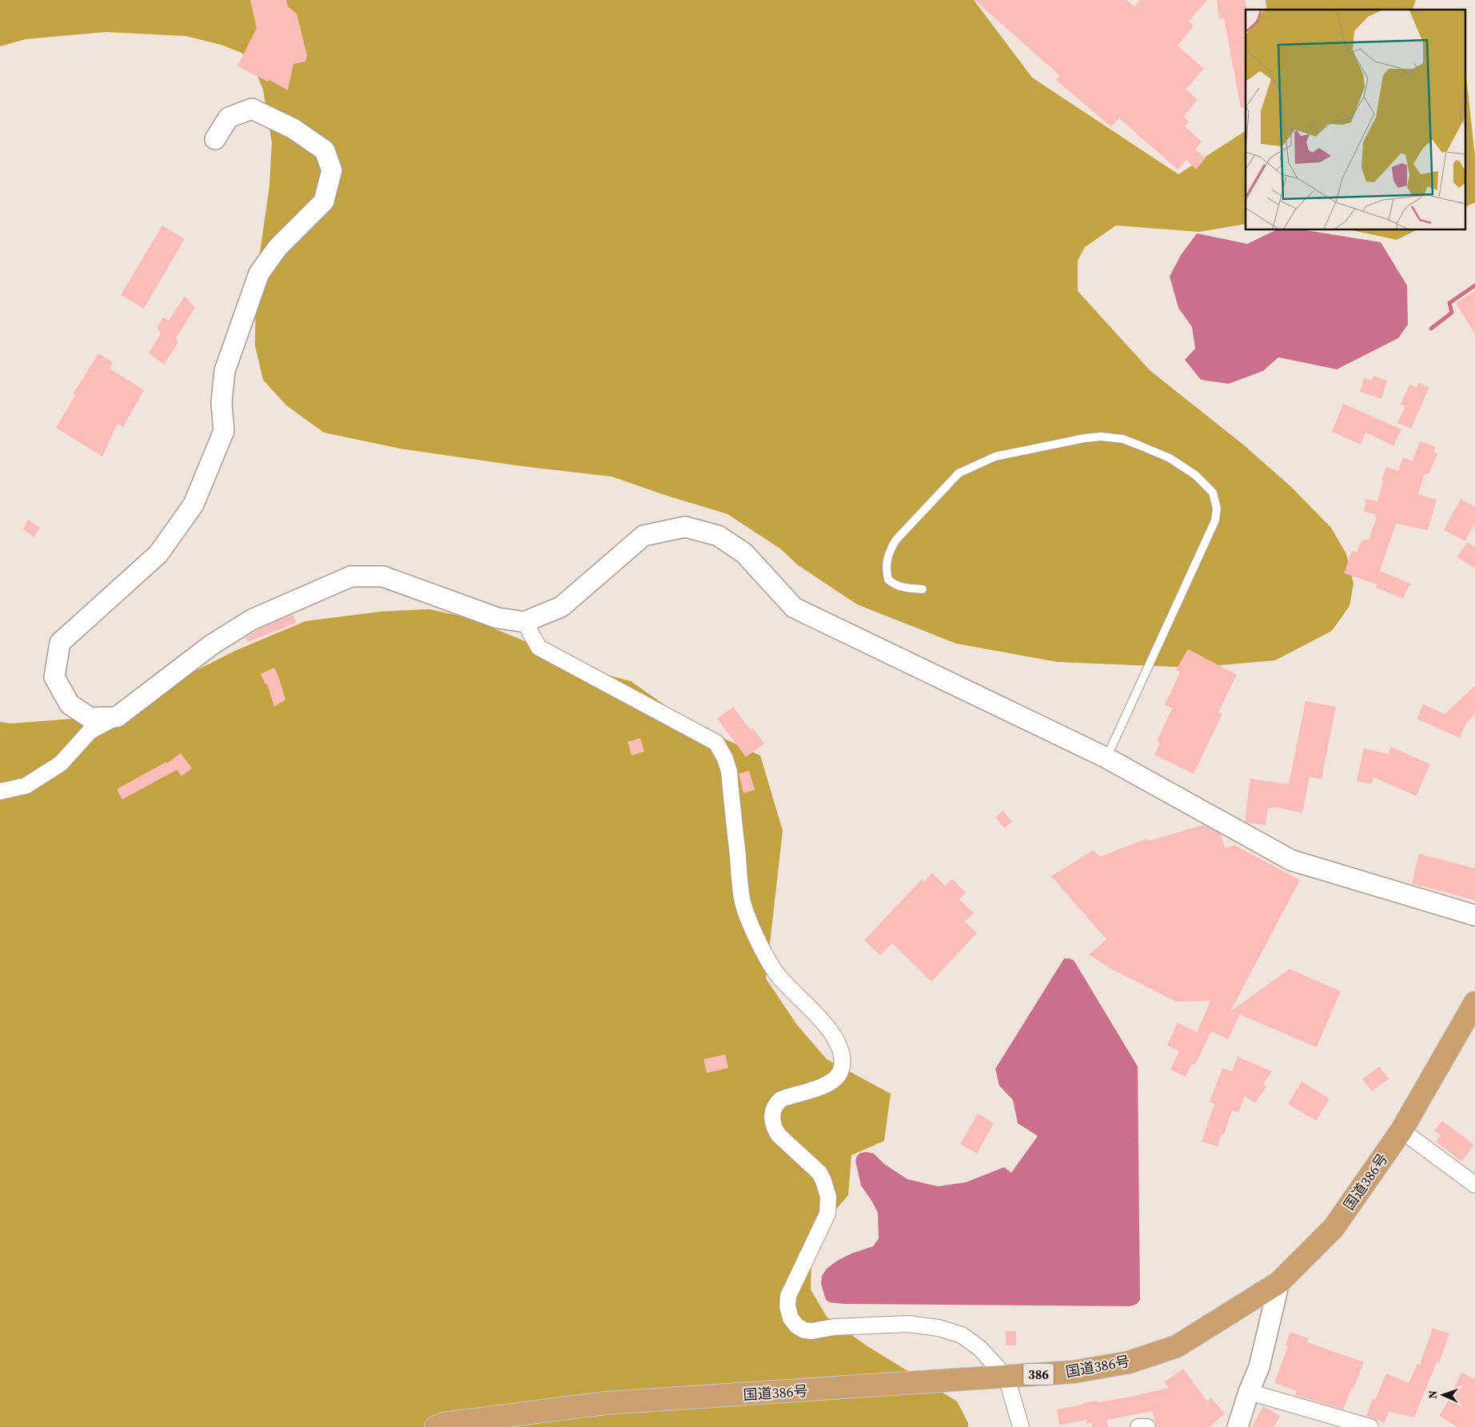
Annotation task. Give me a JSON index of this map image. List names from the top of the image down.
{
  "streets": {
    "highway": ["国道386号", "386"]
  },
  "north": "left"
}
